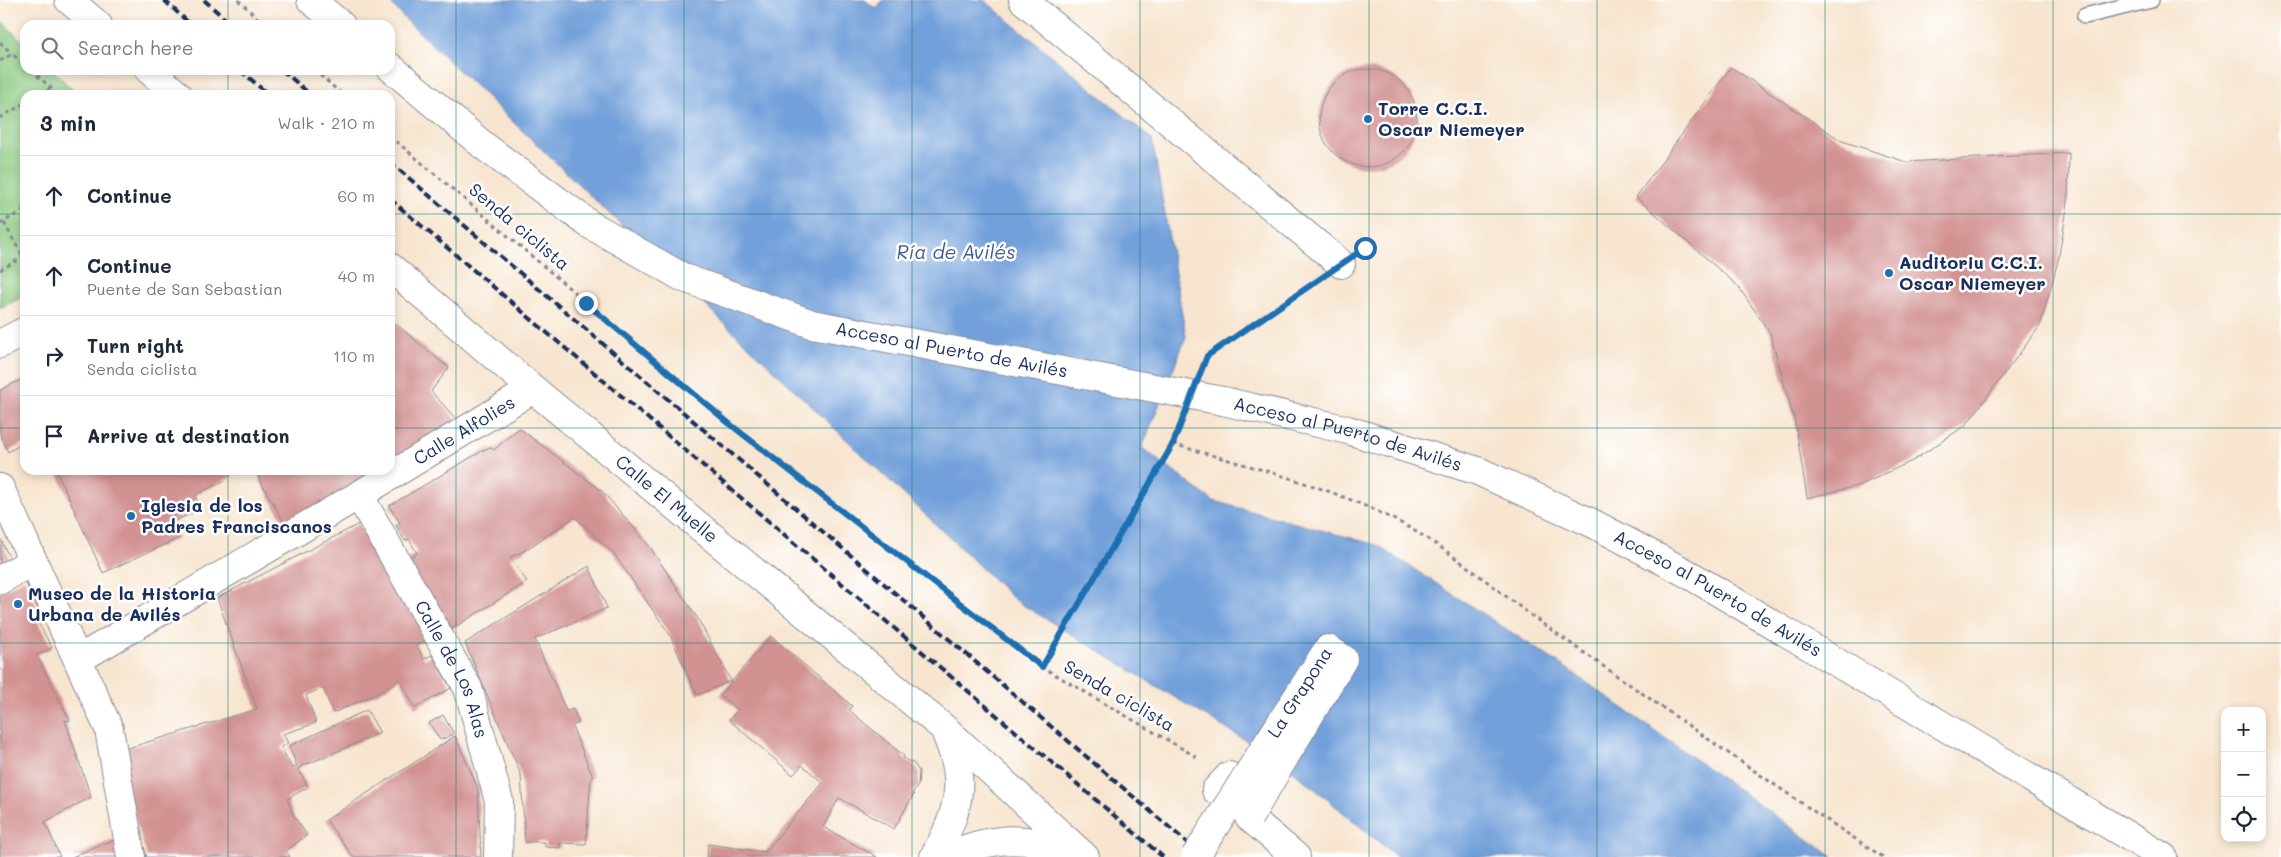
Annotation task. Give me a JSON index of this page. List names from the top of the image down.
{
  "streets": {
    "main road": [
      "Acceso al Puerto de Avilés",
      "Calle Alfolies",
      "Calle El Muelle",
      "Calle de Los Alas",
      "La Grapona"
    ],
    "path": ["Senda ciclista"]
  },
  "crossings": [
    ["Calle Alfolies", "Calle El Muelle"],
    ["Calle Alfolies", "Calle de Los Alas"]
  ],
  "water": ["Ría de Avilés"],
  "places": [
    "Torre C.C.I. Oscar Niemeyer",
    "Auditoriu C.C.I. Oscar Niemeyer",
    "Iglesia de los Padres Franciscanos",
    "Museo de la Historia Urbana de Avilés"
  ],
  "page": {
    "search": "Search here",
    "heading": ["3 min", "Walk · 210 m"],
    "list": [
      ["Continue", "60 m"],
      ["Continue", "Puente de San Sebastian", "40 m"],
      ["Turn right", "Senda ciclista", "110 m"],
      "Arrive at destination"
    ],
    "map_buttons": ["+", "−"]
  }
}
